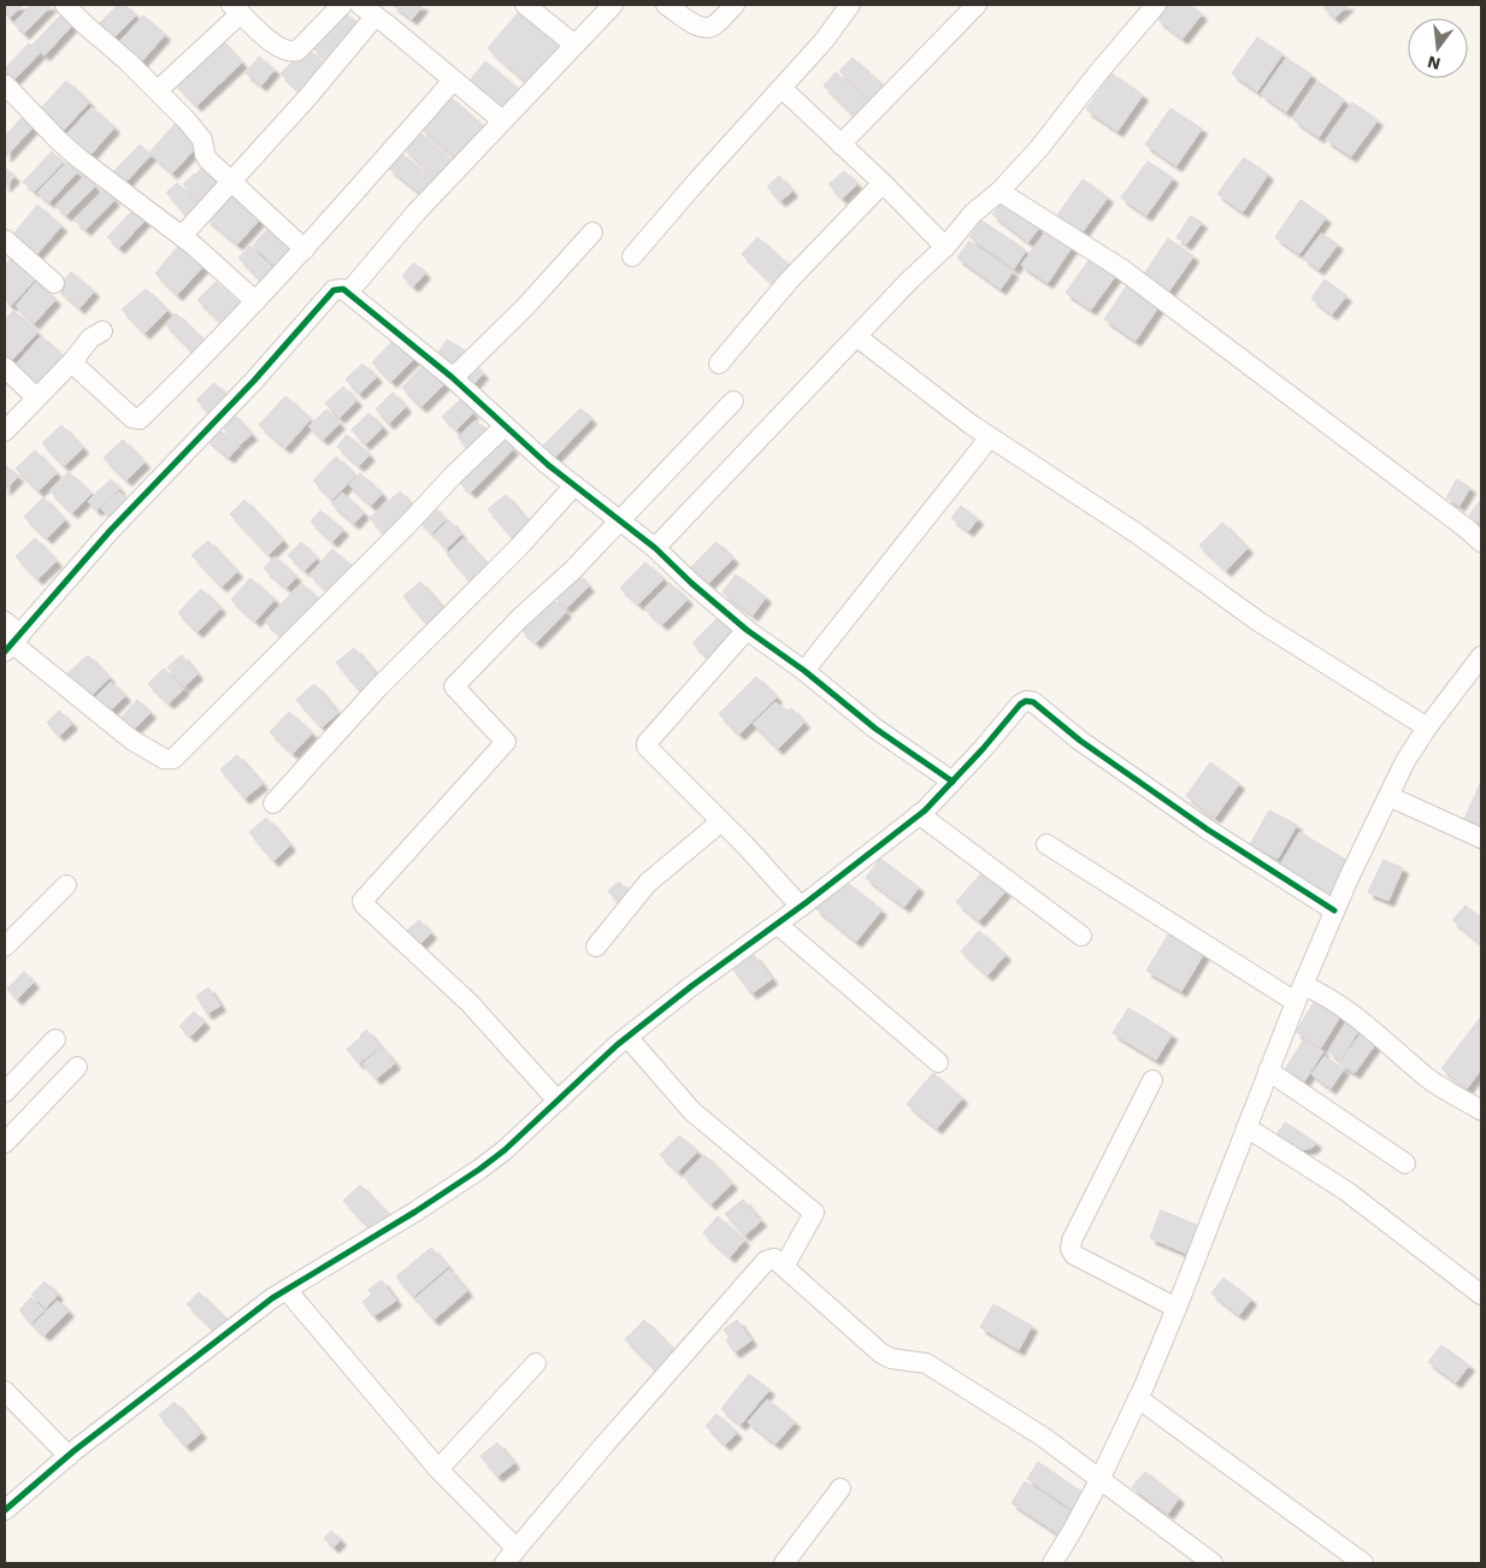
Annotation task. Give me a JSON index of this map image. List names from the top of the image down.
{
  "north": "bottom"
}
